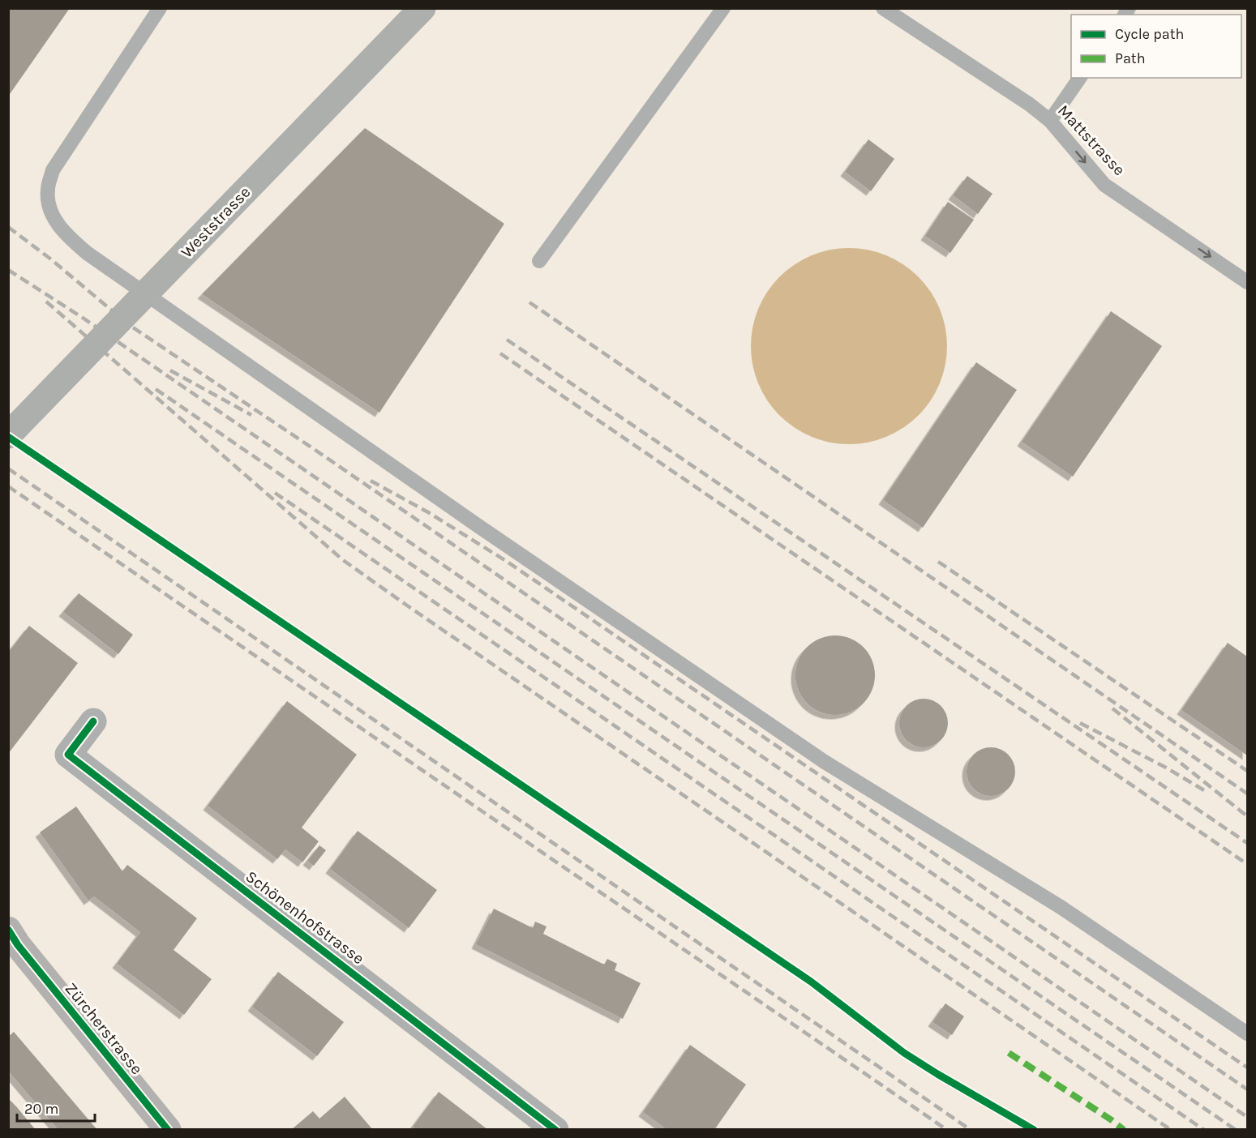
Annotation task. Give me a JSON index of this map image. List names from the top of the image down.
{
  "streets": {
    "main road": ["Weststrasse", "Zürcherstrasse"],
    "street": ["Schönenhofstrasse"],
    "lane": ["Mattstrasse"]
  },
  "one_way": ["Mattstrasse"],
  "legend": ["Cycle path", "Path"],
  "scale_bar": "20 m"
}
